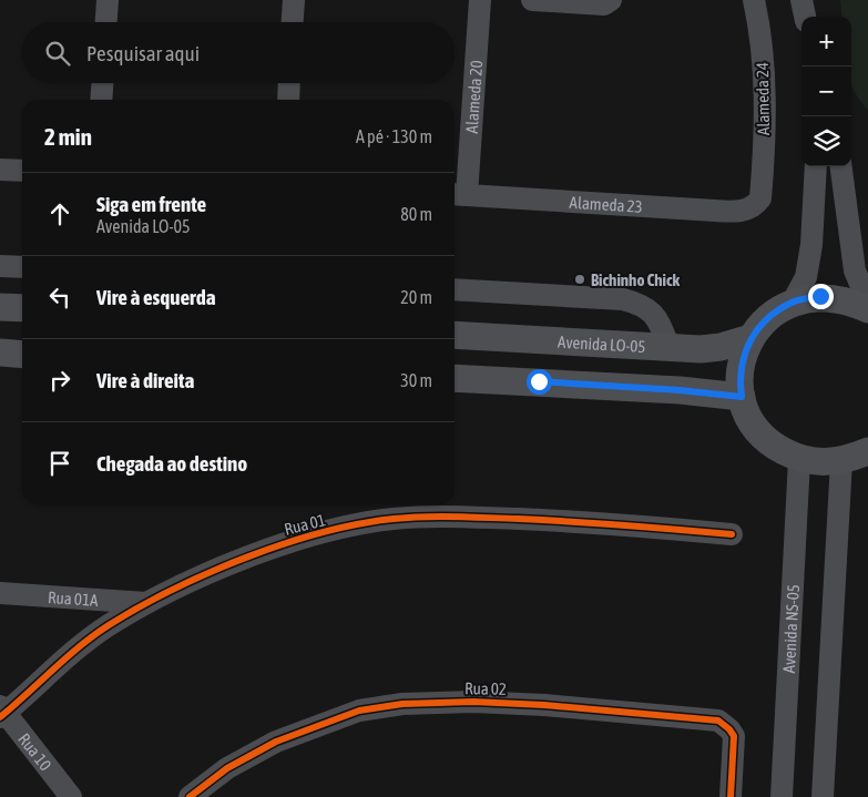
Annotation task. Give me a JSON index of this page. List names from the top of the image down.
{
  "streets": {
    "main road": ["Avenida LO-05"],
    "street": [
      "Alameda 20",
      "Alameda 24",
      "Alameda 23",
      "Rua 01",
      "Rua 01A",
      "Avenida NS-05",
      "Rua 02",
      "Rua 10"
    ]
  },
  "crossings": [
    ["Alameda 20", "Alameda 23"],
    ["Alameda 24", "Alameda 23"],
    ["Rua 01", "Rua 01A"],
    ["Rua 01", "Rua 10"]
  ],
  "places": ["Bichinho Chick"],
  "page": {
    "map_buttons": ["+", "−"],
    "search": "Pesquisar aqui",
    "heading": ["2 min", "A pé · 130 m"],
    "list": [
      ["Siga em frente", "Avenida LO-05", "80 m"],
      ["Vire à esquerda", "20 m"],
      ["Vire à direita", "30 m"],
      "Chegada ao destino"
    ]
  }
}
